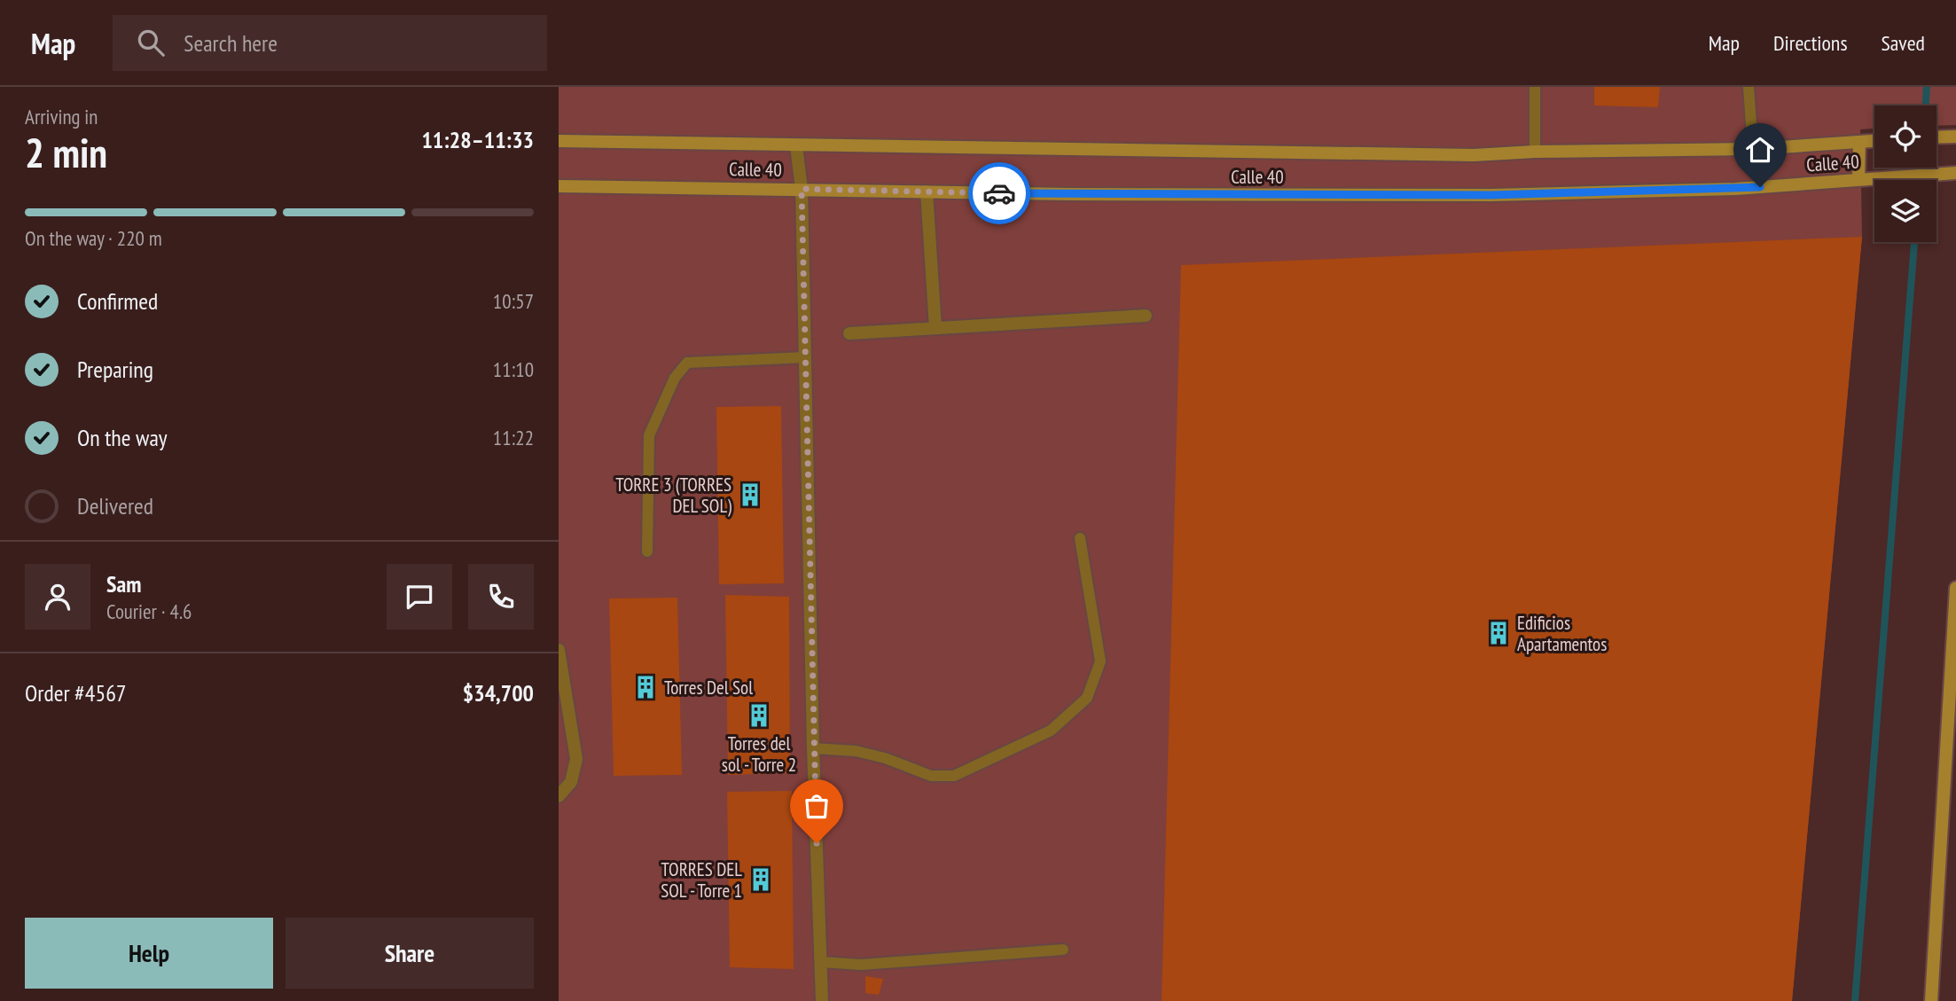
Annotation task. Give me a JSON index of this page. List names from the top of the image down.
{
  "streets": {
    "main road": ["Calle 40"]
  },
  "places": {
    "building": [
      "TORRE 3 (TORRES DEL SOL)",
      "Edificios Apartamentos",
      "Torres Del Sol",
      "Torres del sol - Torre 2",
      "TORRES DEL SOL - Torre 1"
    ]
  },
  "page": {
    "header": "Map",
    "search": "Search here",
    "nav": ["Map", "Directions", "Saved"],
    "heading": ["2 min", "Arriving in", "11:28–11:33"],
    "panel": [
      "Sam",
      "Courier · 4.6",
      "Order #4567",
      "$34,700"
    ],
    "bar": "On the way · 220 m",
    "list": [
      ["Confirmed", "10:57"],
      ["Preparing", "11:10"],
      ["On the way", "11:22"],
      "Delivered"
    ],
    "buttons": ["Help", "Share"]
  }
}
